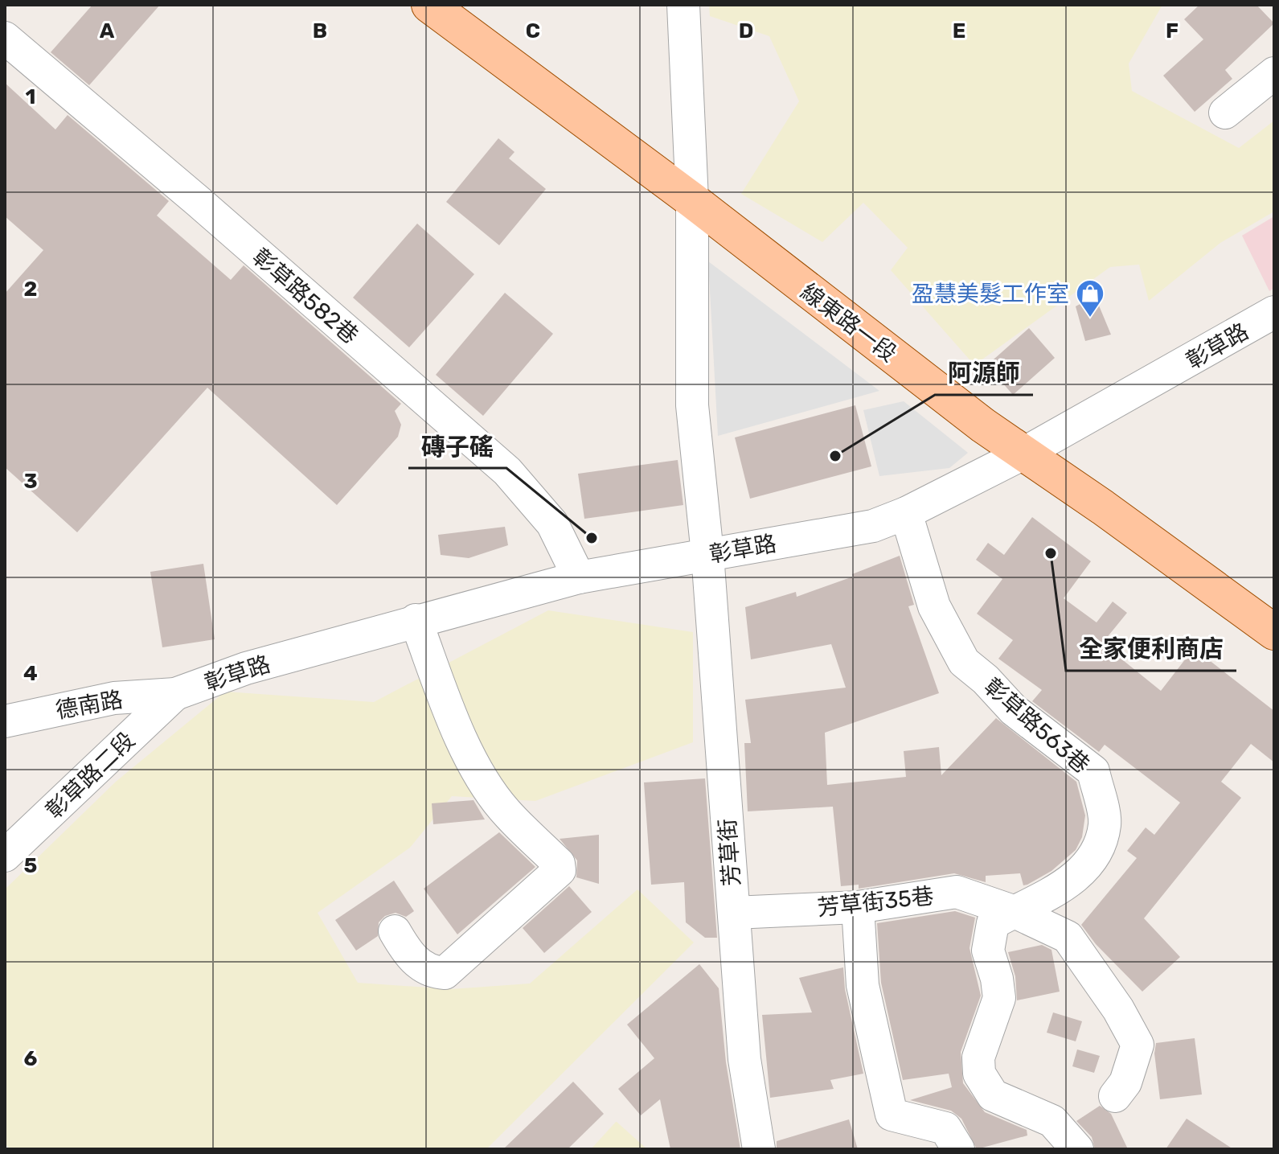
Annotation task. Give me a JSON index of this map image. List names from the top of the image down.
{
  "streets": {
    "main road": ["線東路一段"],
    "street": [
      "彰草路582巷",
      "彰草路",
      "德南路",
      "彰草路563巷",
      "彰草路二段",
      "芳草街",
      "芳草街35巷"
    ]
  },
  "crossings": [
    ["彰草路582巷", "彰草路"],
    ["線東路一段", "彰草路"],
    ["線東路一段", "芳草街"],
    ["彰草路", "德南路"],
    ["彰草路", "彰草路563巷"],
    ["彰草路", "彰草路二段"],
    ["彰草路", "芳草街"],
    ["德南路", "彰草路二段"],
    ["彰草路563巷", "芳草街35巷"],
    ["芳草街", "芳草街35巷"]
  ],
  "places": {
    "shop": ["盈慧美髮工作室"],
    "other": ["阿源師", "磚子磘", "全家便利商店"]
  },
  "grid": {
    "columns": [
      "A",
      "B",
      "C",
      "D",
      "E",
      "F"
    ],
    "rows": [
      "1",
      "2",
      "3",
      "4",
      "5",
      "6"
    ]
  }
}
